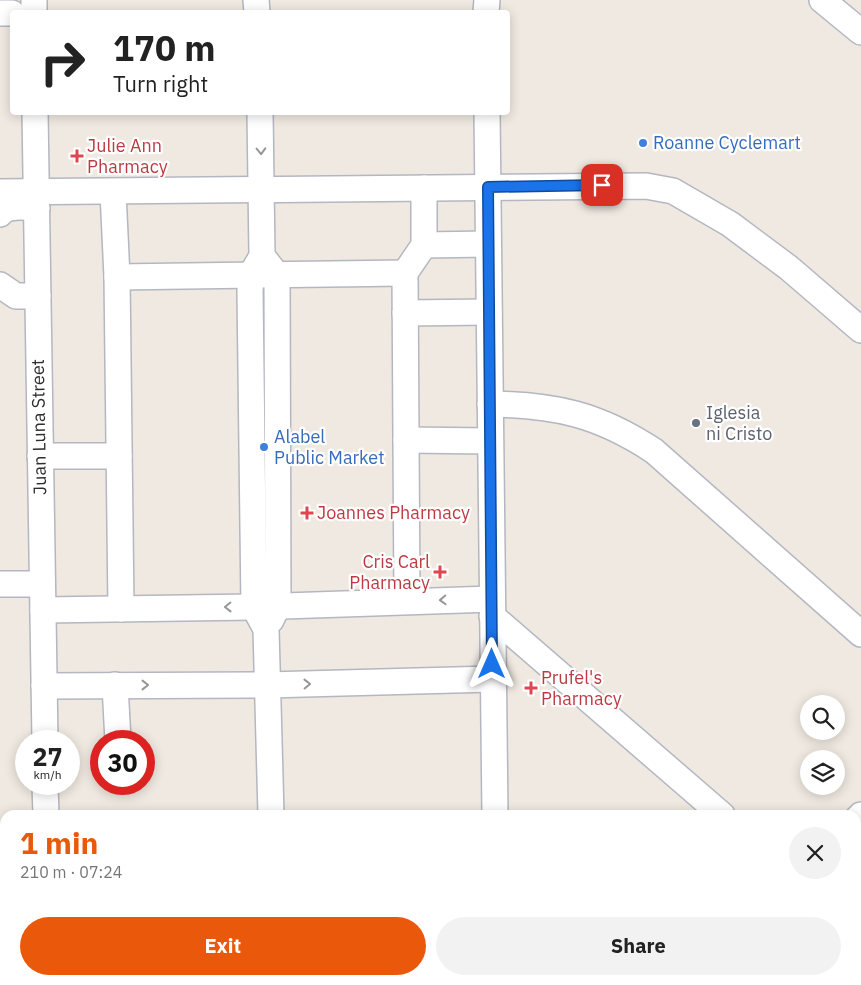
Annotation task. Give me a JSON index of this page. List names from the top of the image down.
{
  "streets": {
    "street": ["Juan Luna Street"]
  },
  "places": {
    "other": ["Roanne Cyclemart", "Iglesia ni Cristo", "Alabel Public Market"],
    "health": [
      "Julie Ann Pharmacy",
      "Joannes Pharmacy",
      "Cris Carl Pharmacy",
      "Prufel's Pharmacy"
    ]
  },
  "page": {
    "turn": ["170 m", "Turn right"],
    "speed": "27 km/h",
    "limit": "30",
    "heading": ["1 min", "210 m · 07:24"],
    "buttons": ["Exit", "Share"]
  }
}
